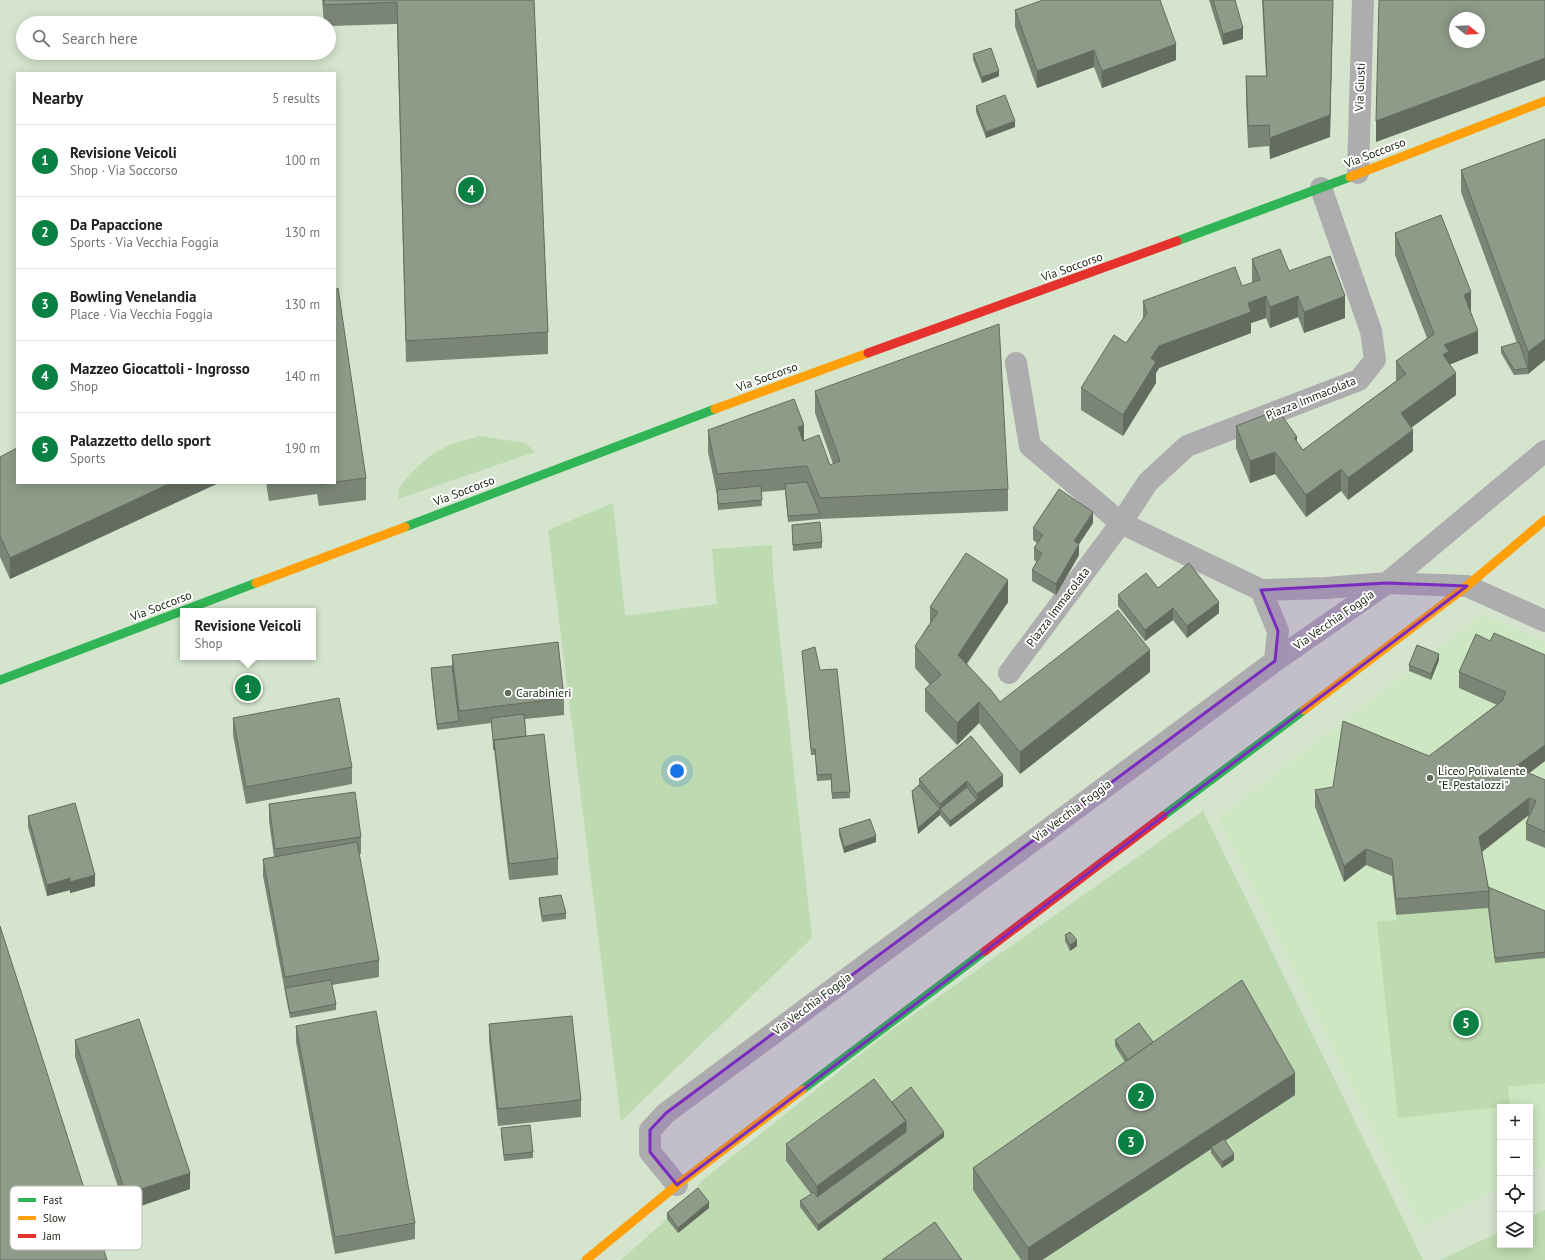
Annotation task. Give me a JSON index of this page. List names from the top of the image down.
{
  "streets": {
    "main road": ["Via Soccorso"],
    "street": ["Via Giusti", "Piazza Immacolata", "Via Vecchia Foggia"]
  },
  "crossings": [
    ["Via Giusti", "Via Soccorso"],
    ["Via Soccorso", "Piazza Immacolata"]
  ],
  "places": ["Carabinieri", "Liceo Polivalente \"E. Pestalozzi\""],
  "legend": ["Fast", "Slow", "Jam"],
  "north": "right",
  "page": {
    "search": "Search here",
    "heading": ["Nearby", "5 results"],
    "list": [
      {
        "mark": "1",
        "name": "Revisione Veicoli",
        "note": "Shop · Via Soccorso",
        "value": "100 m"
      },
      {
        "mark": "2",
        "name": "Da Papaccione",
        "note": "Sports · Via Vecchia Foggia",
        "value": "130 m"
      },
      {
        "mark": "3",
        "name": "Bowling Venelandia",
        "note": "Place · Via Vecchia Foggia",
        "value": "130 m"
      },
      {
        "mark": "4",
        "name": "Mazzeo Giocattoli - Ingrosso",
        "note": "Shop",
        "value": "140 m"
      },
      {
        "mark": "5",
        "name": "Palazzetto dello sport",
        "note": "Sports",
        "value": "190 m"
      }
    ],
    "pins": [
      "4",
      "1",
      "5",
      "2",
      "3"
    ],
    "popup": ["Revisione Veicoli", "Shop"],
    "map_buttons": ["+", "−"]
  }
}
